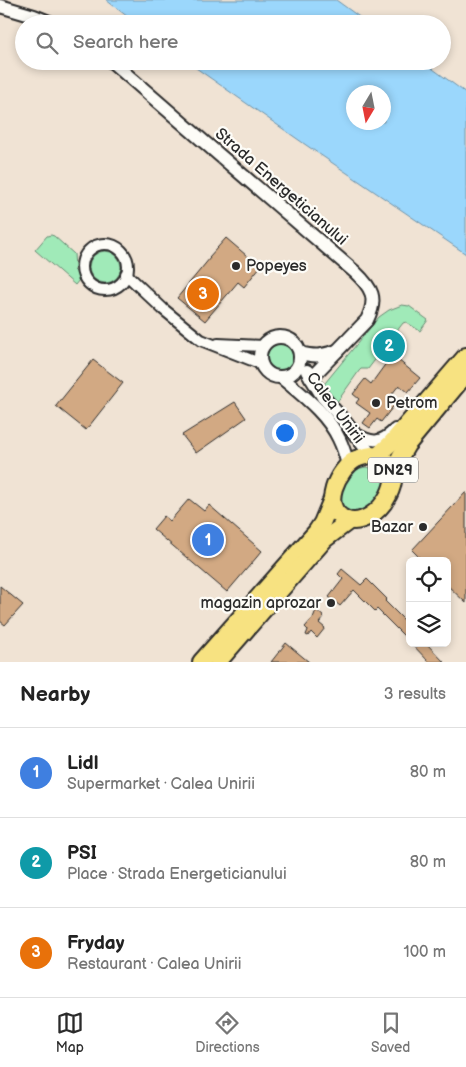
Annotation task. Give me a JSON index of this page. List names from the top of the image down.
{
  "streets": {
    "main road": ["Calea Unirii", "DN29"],
    "street": ["Strada Energeticianului"]
  },
  "crossings": [
    ["Strada Energeticianului", "Calea Unirii"],
    ["Calea Unirii", "DN29"]
  ],
  "places": [
    "Popeyes",
    "Petrom",
    "Bazar",
    "magazin aprozar"
  ],
  "north": "bottom",
  "page": {
    "search": "Search here",
    "pins": ["3", "2", "1"],
    "heading": ["Nearby", "3 results"],
    "list": [
      {
        "mark": "1",
        "name": "Lidl",
        "note": "Supermarket · Calea Unirii",
        "value": "80 m"
      },
      {
        "mark": "2",
        "name": "PSI",
        "note": "Place · Strada Energeticianului",
        "value": "80 m"
      },
      {
        "mark": "3",
        "name": "Fryday",
        "note": "Restaurant · Calea Unirii",
        "value": "100 m"
      }
    ],
    "nav": ["Map", "Directions", "Saved"]
  }
}
